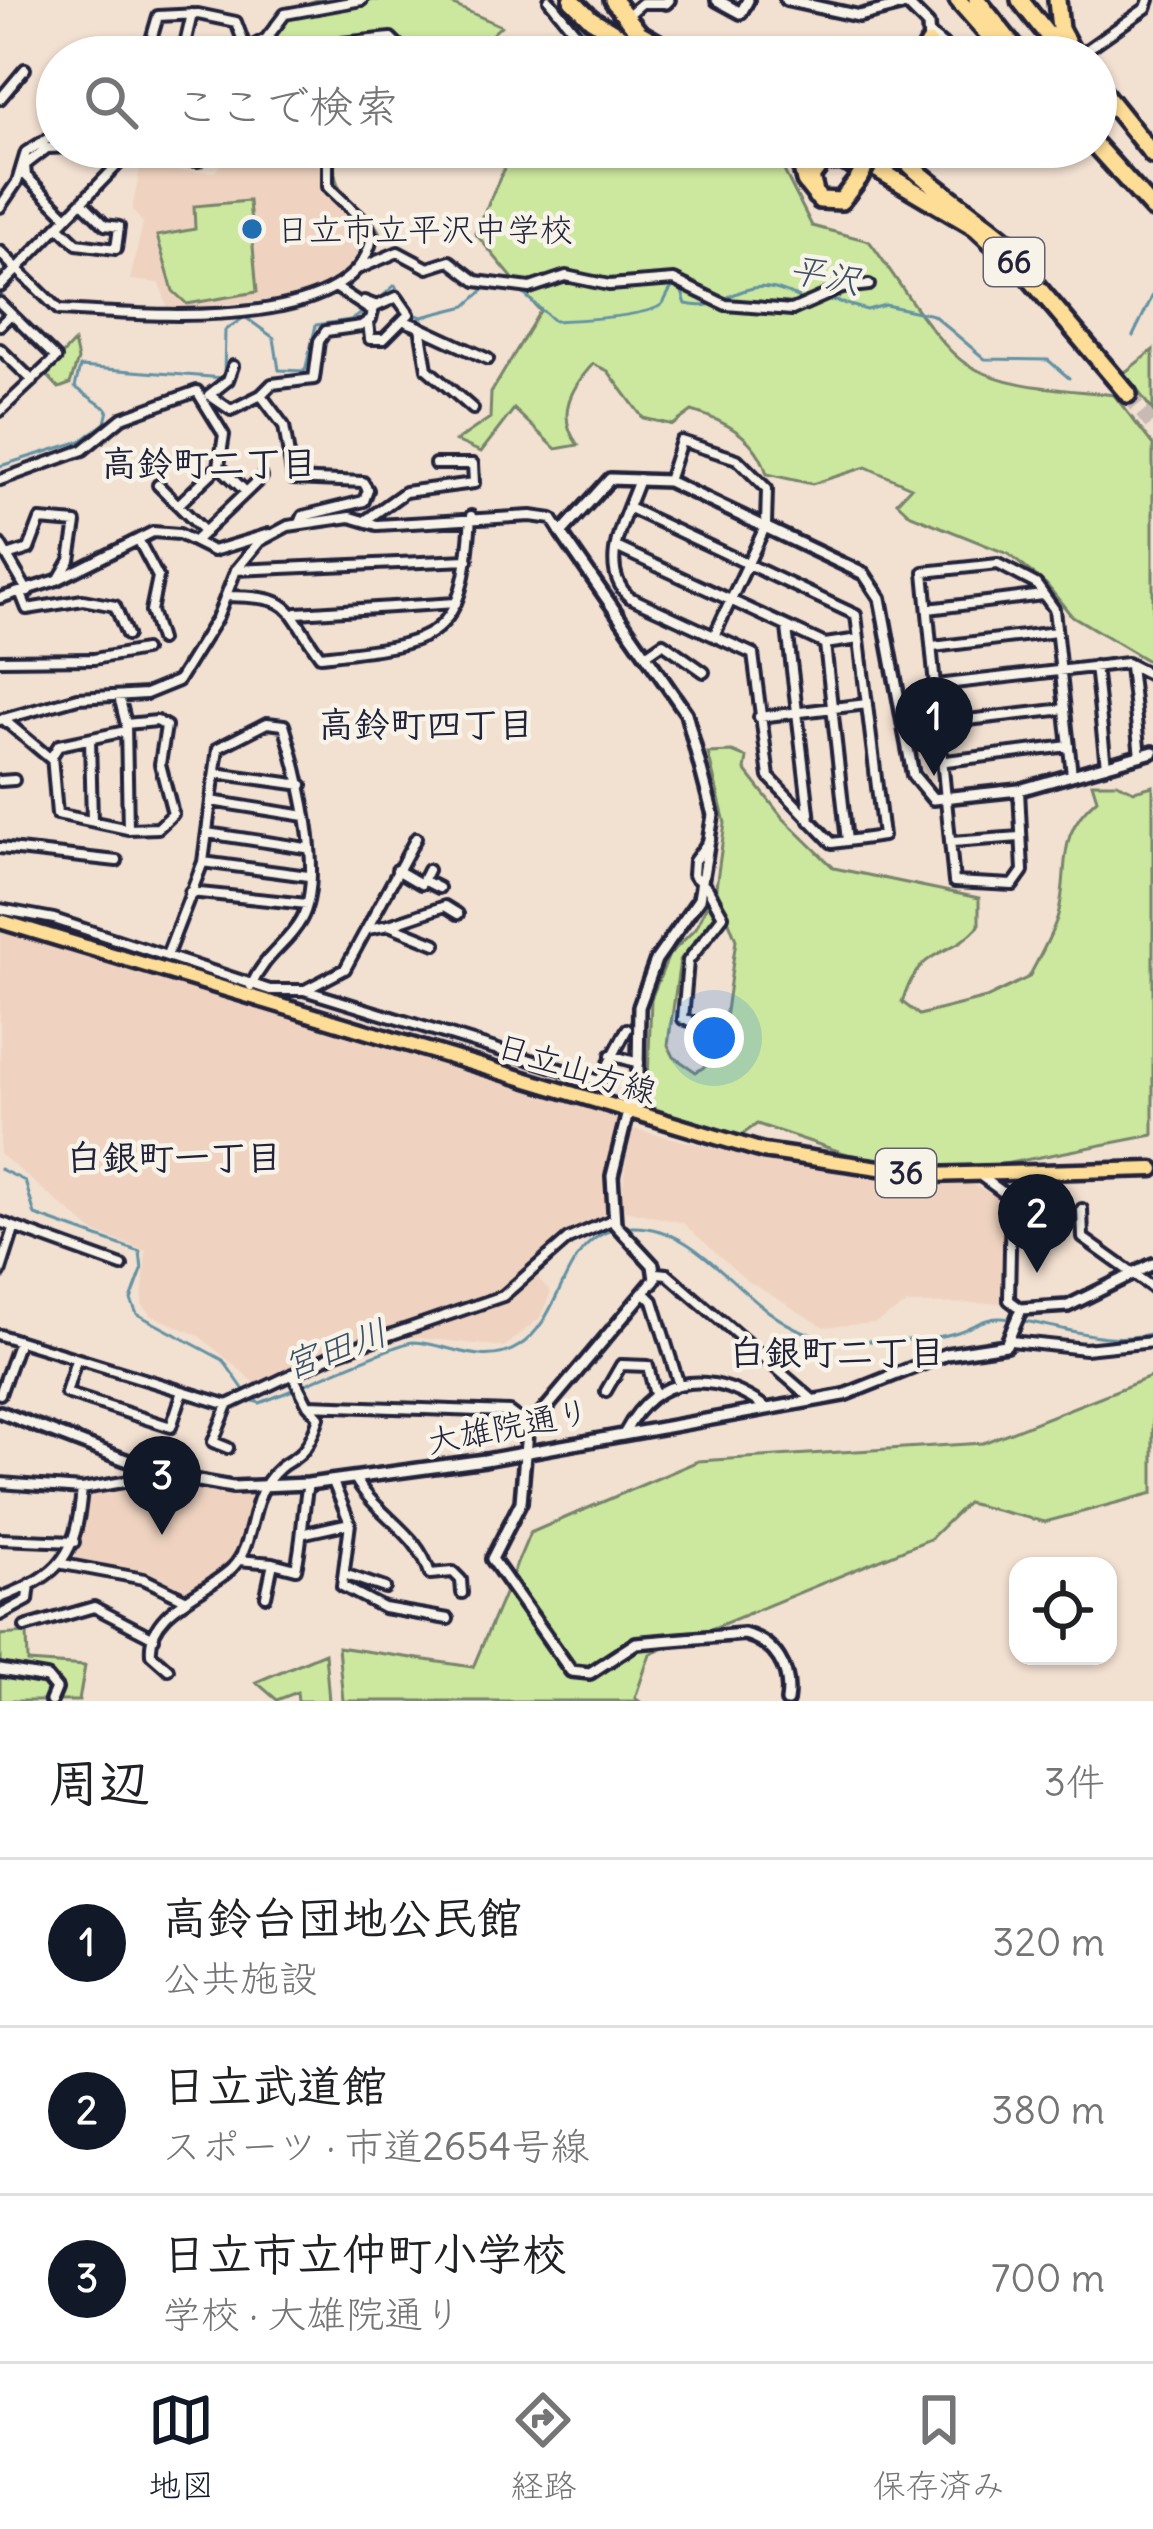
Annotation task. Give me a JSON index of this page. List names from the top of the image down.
{
  "streets": {
    "highway": ["66"],
    "main road": ["日立山方線", "36"],
    "street": ["大雄院通り"]
  },
  "districts": [
    "高鈴町二丁目",
    "高鈴町四丁目",
    "白銀町一丁目",
    "白銀町二丁目"
  ],
  "water": ["平沢", "宮田川"],
  "places": ["日立市立平沢中学校"],
  "page": {
    "search": "ここで検索",
    "pins": ["1", "2", "3"],
    "heading": ["周辺", "3件"],
    "list": [
      {
        "mark": "1",
        "name": "高鈴台団地公民館",
        "note": "公共施設",
        "value": "320 m"
      },
      {
        "mark": "2",
        "name": "日立武道館",
        "note": "スポーツ · 市道2654号線",
        "value": "380 m"
      },
      {
        "mark": "3",
        "name": "日立市立仲町小学校",
        "note": "学校 · 大雄院通り",
        "value": "700 m"
      }
    ],
    "nav": ["地図", "経路", "保存済み"]
  }
}
